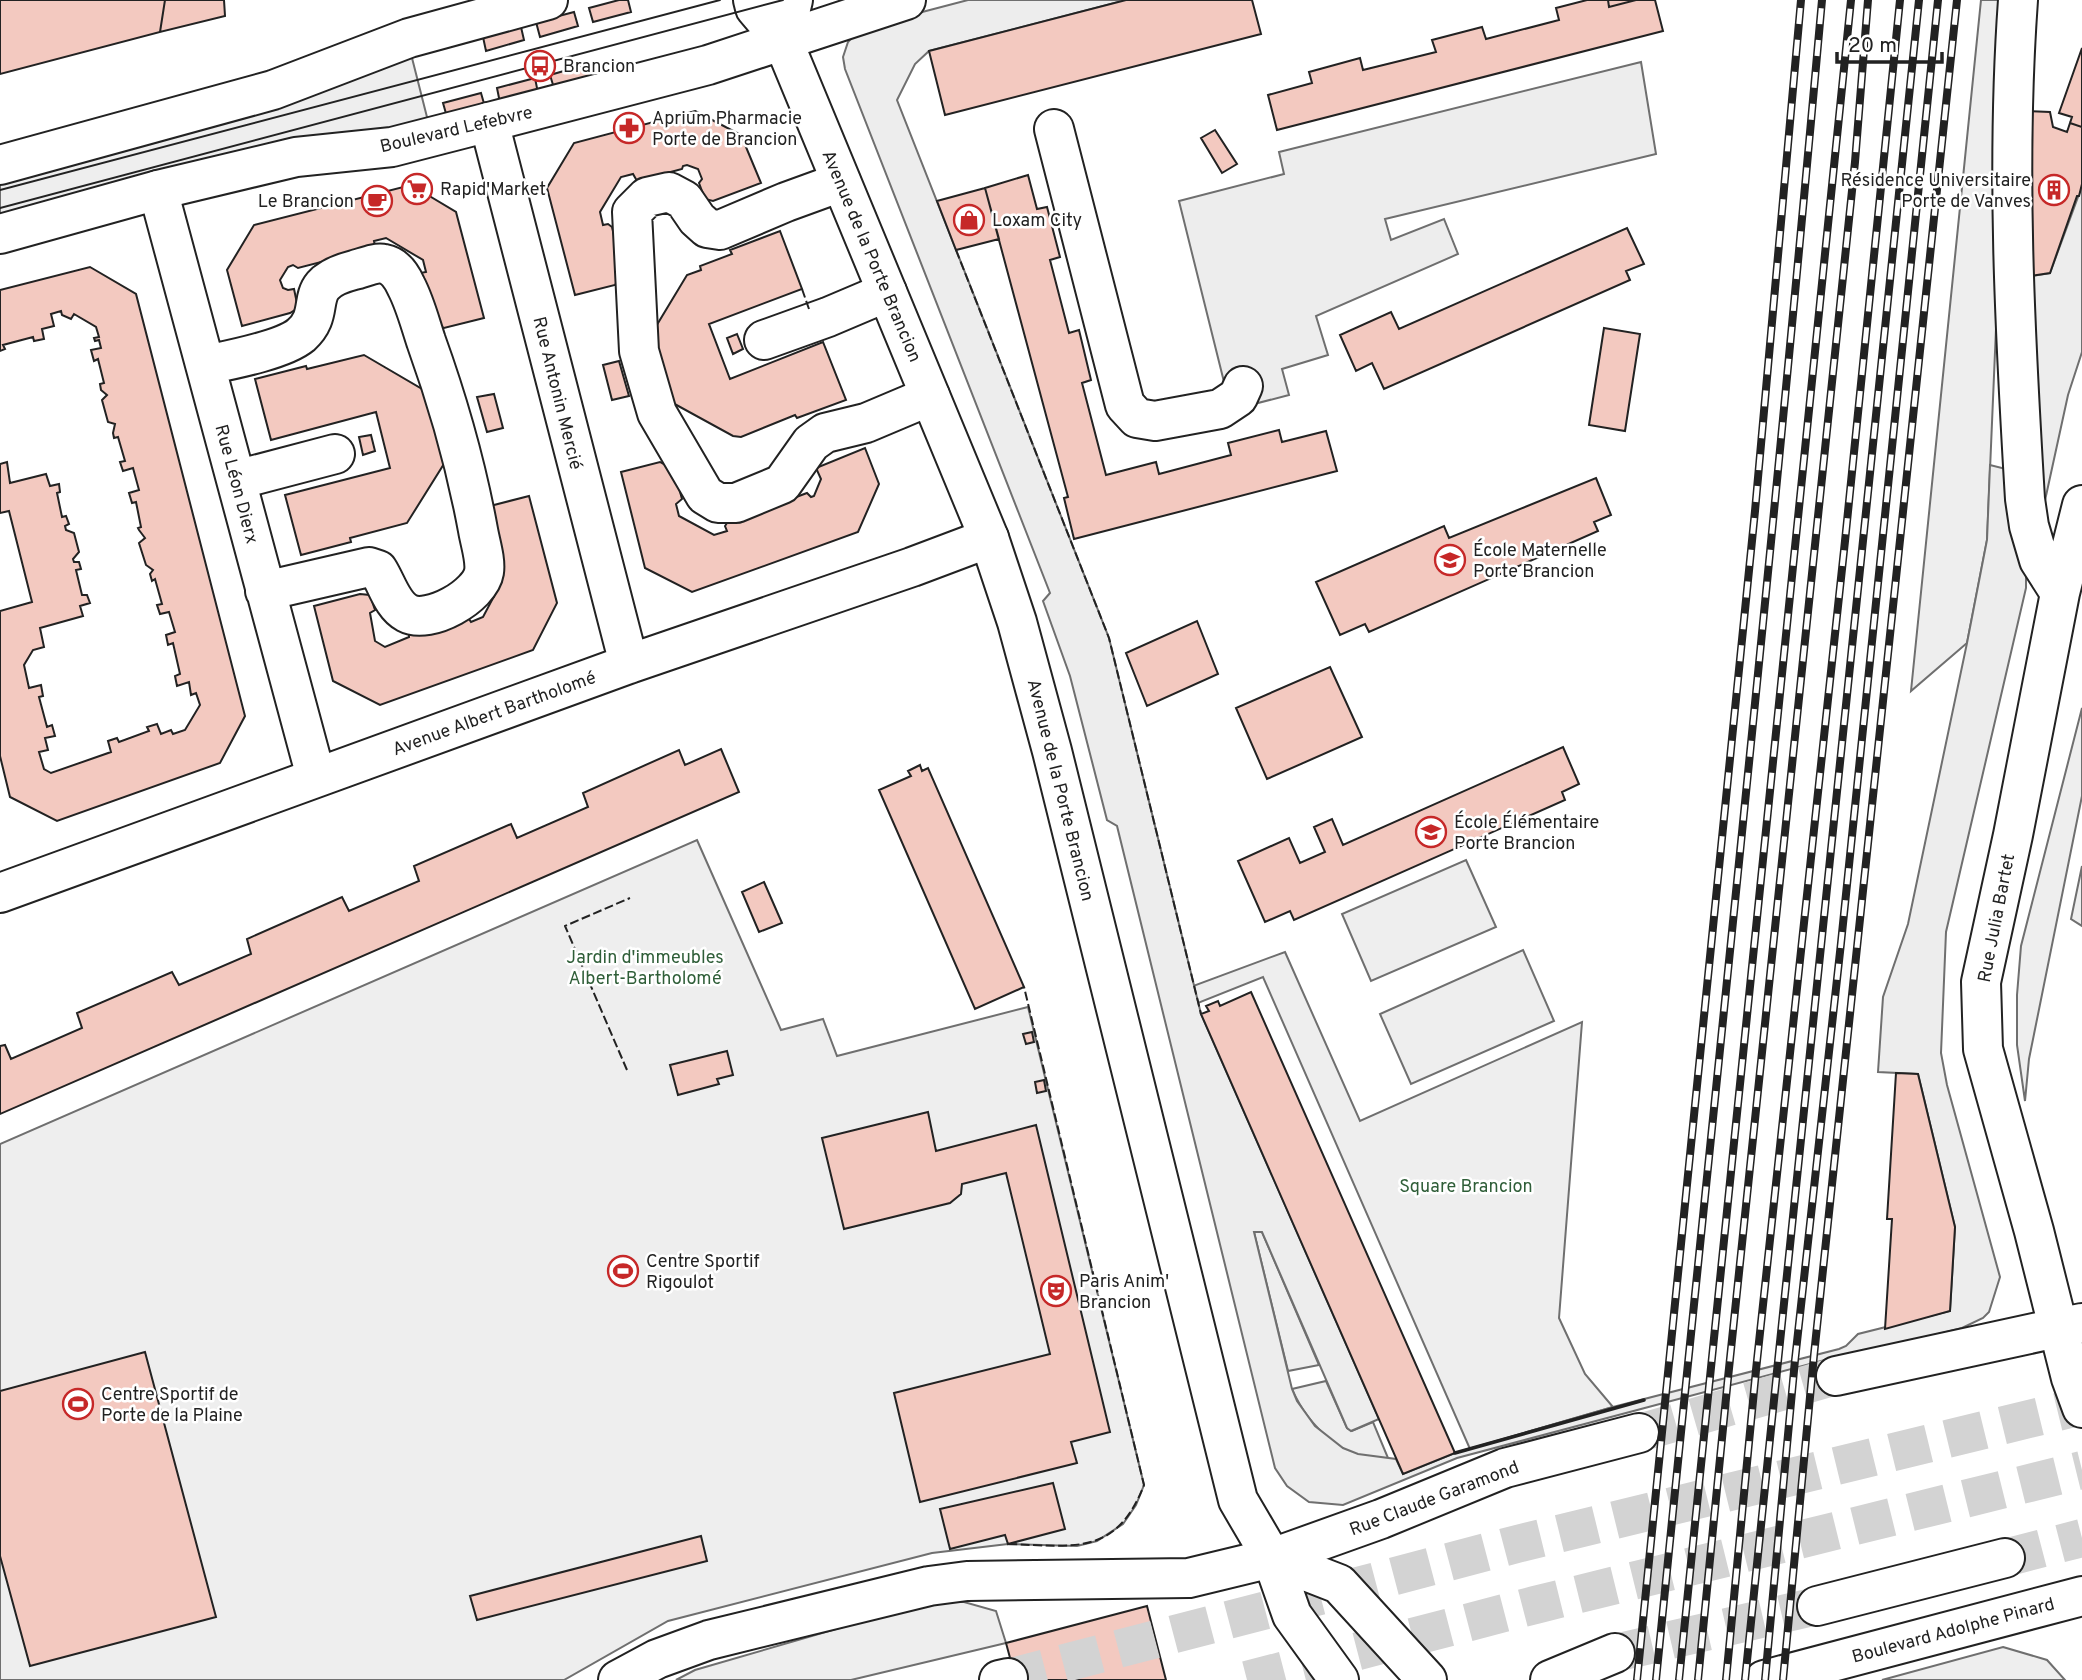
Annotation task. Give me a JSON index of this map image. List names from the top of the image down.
{
  "streets": {
    "main road": [
      "Boulevard Lefebvre",
      "Avenue de la Porte Brancion",
      "Rue Antonin Mercié",
      "Rue Léon Dierx",
      "Avenue Albert Bartholomé",
      "Rue Julia Bartet",
      "Rue Claude Garamond",
      "Boulevard Adolphe Pinard"
    ]
  },
  "crossings": [
    ["Boulevard Lefebvre", "Avenue de la Porte Brancion"],
    ["Boulevard Lefebvre", "Rue Antonin Mercié"],
    ["Boulevard Lefebvre", "Rue Léon Dierx"],
    ["Avenue de la Porte Brancion", "Avenue Albert Bartholomé"],
    ["Avenue de la Porte Brancion", "Rue Claude Garamond"],
    ["Rue Antonin Mercié", "Avenue Albert Bartholomé"],
    ["Rue Léon Dierx", "Avenue Albert Bartholomé"]
  ],
  "parks": ["Jardin d'immeubles Albert-Bartholomé", "Square Brancion"],
  "places": {
    "bus stop": ["Brancion"],
    "pharmacy": ["Aprium Pharmacie Porte de Brancion"],
    "supermarket": ["Rapid'Market"],
    "building": ["Résidence Universitaire Porte de Vanves"],
    "cafe": ["Le Brancion"],
    "shop": ["Loxam City"],
    "school or university": ["École Maternelle Porte Brancion", "École Élémentaire Porte Brancion"],
    "sports": ["Centre Sportif Rigoulot", "Centre Sportif de Porte de la Plaine"],
    "theatre": ["Paris Anim' Brancion"]
  },
  "scale_bar": "20 m"
}
